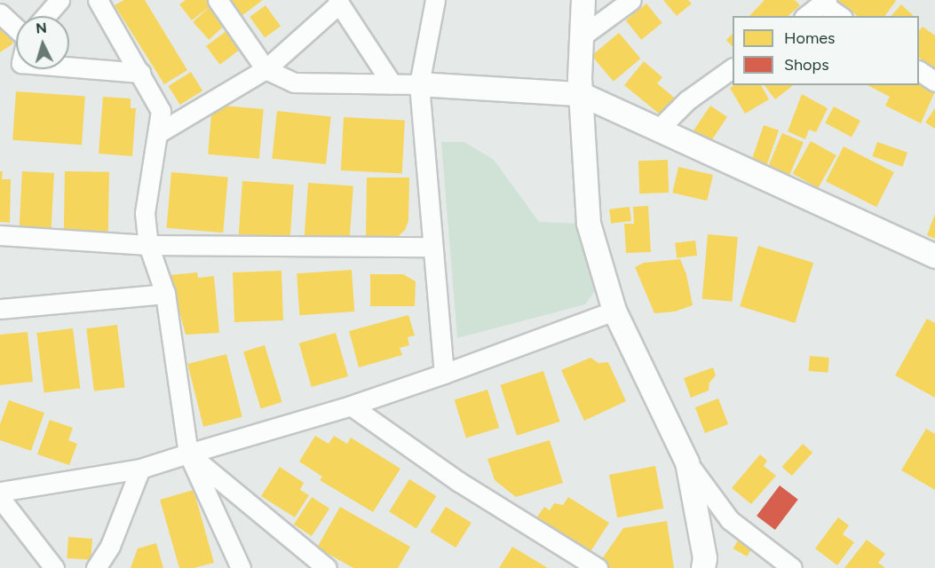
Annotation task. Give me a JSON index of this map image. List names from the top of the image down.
{
  "legend": ["Homes", "Shops"],
  "north": "top"
}
